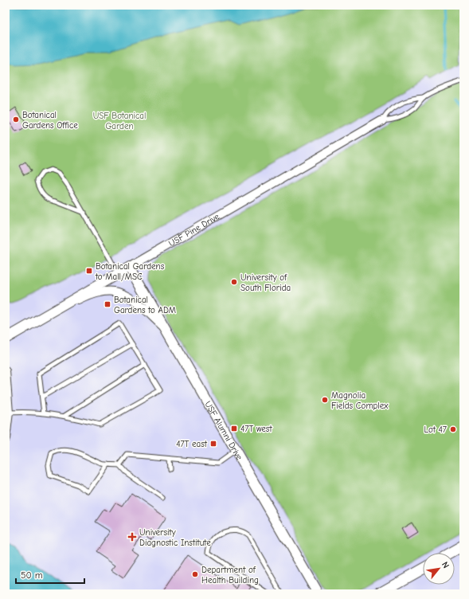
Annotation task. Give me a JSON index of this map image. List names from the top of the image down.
{
  "streets": {
    "street": ["USF Pine Drive", "USF Alumni Drive"]
  },
  "crossings": [
    ["USF Pine Drive", "USF Alumni Drive"]
  ],
  "parks": ["USF Botanical Garden"],
  "places": {
    "other": [
      "Botanical Gardens Office",
      "University of South Florida",
      "Magnolia Fields Complex",
      "Lot 47",
      "Department of Health Building"
    ],
    "transit": [
      "Botanical Gardens to Mall/MSC",
      "Botanical Gardens to ADM",
      "47T west",
      "47T east"
    ],
    "health": ["University Diagnostic Institute"]
  },
  "scale_bar": "50 m",
  "north": "top right"
}
